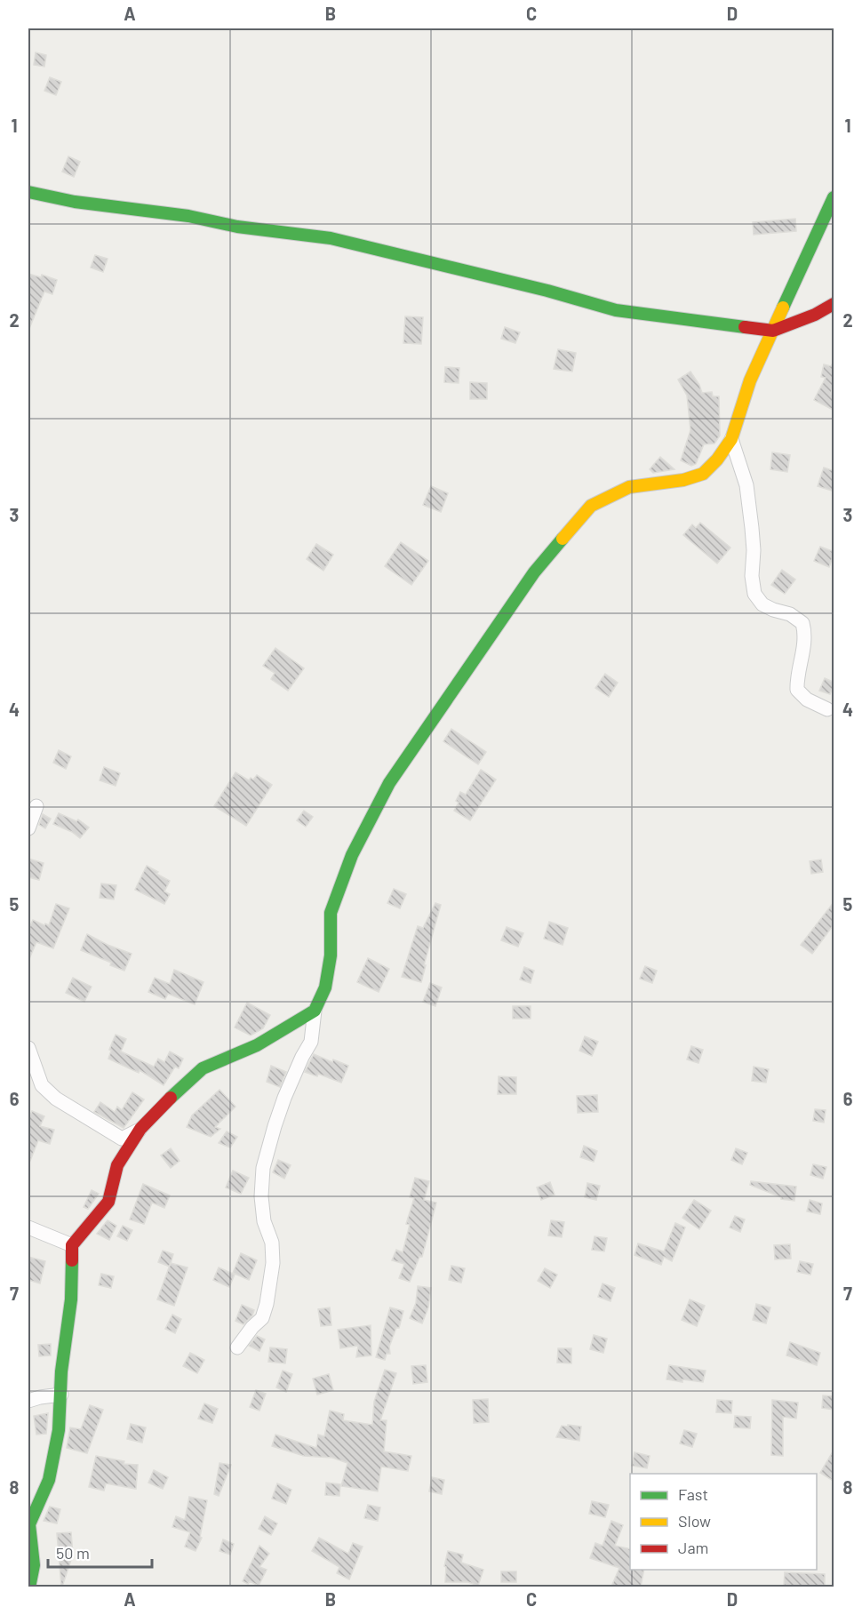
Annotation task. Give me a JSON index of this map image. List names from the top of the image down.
{
  "legend": ["Fast", "Slow", "Jam"],
  "scale_bar": "50 m",
  "grid": {
    "columns": [
      "A",
      "B",
      "C",
      "D"
    ],
    "rows": [
      "1",
      "2",
      "3",
      "4",
      "5",
      "6",
      "7",
      "8"
    ]
  }
}
